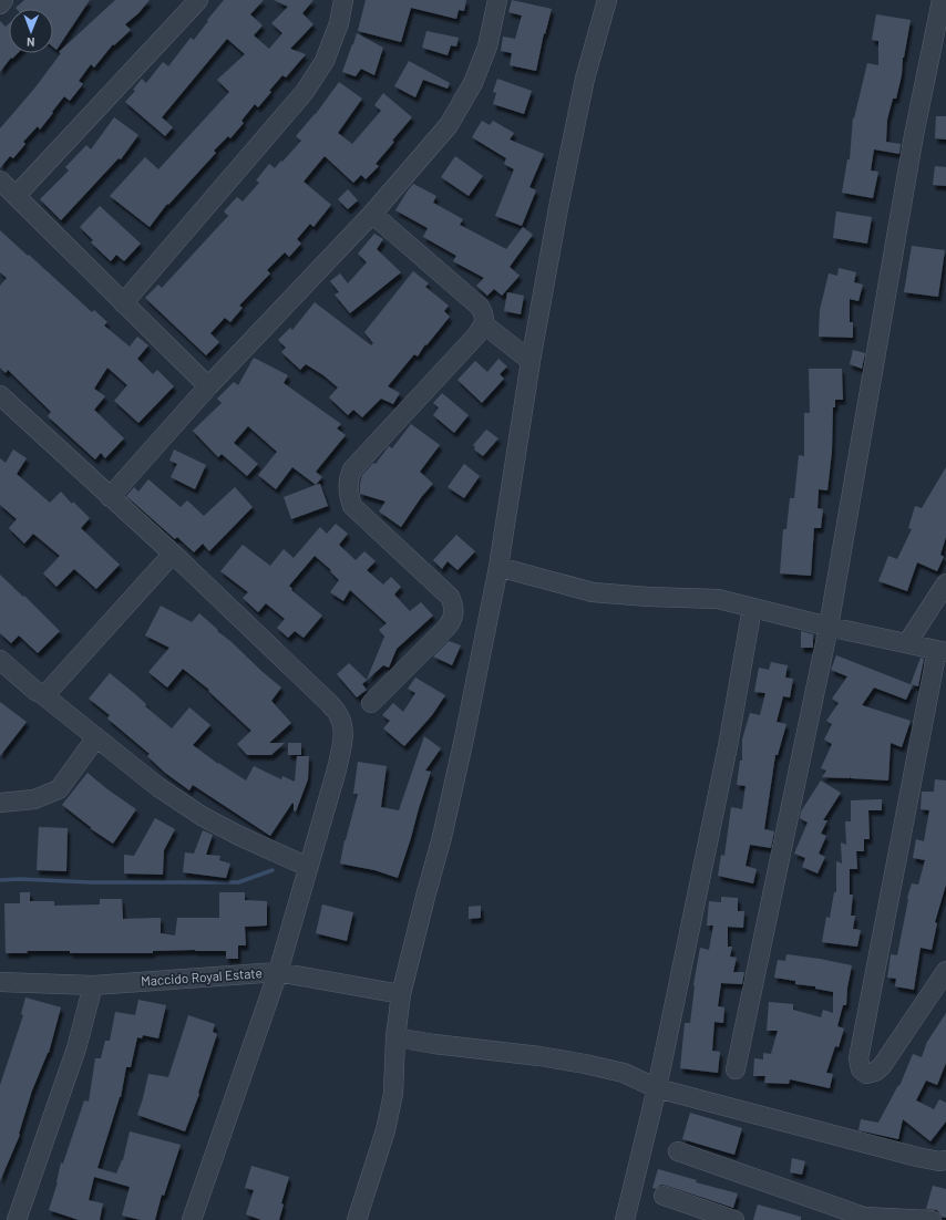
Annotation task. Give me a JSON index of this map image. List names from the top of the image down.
{
  "streets": {
    "street": ["Maccido Royal Estate"]
  },
  "north": "bottom"
}
